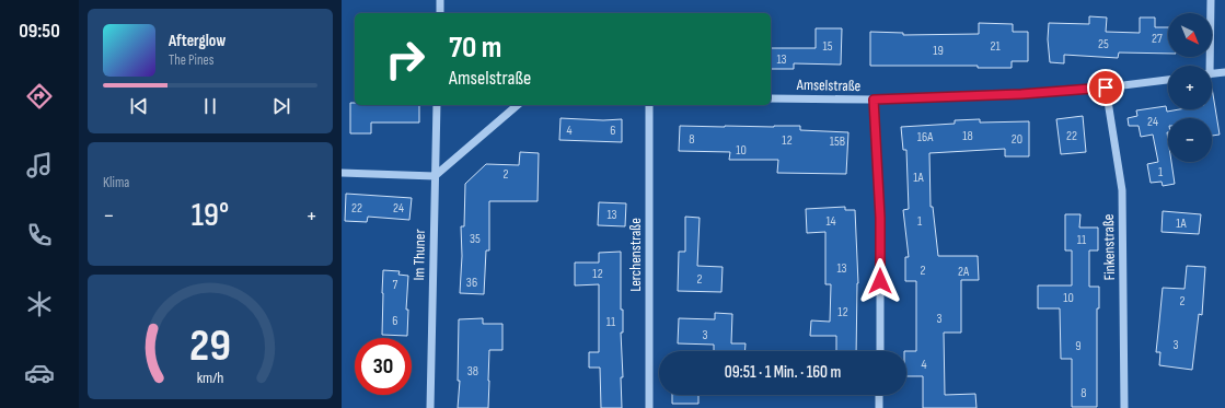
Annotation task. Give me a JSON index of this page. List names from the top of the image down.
{
  "streets": {
    "street": [
      "Amselstraße",
      "Finkenstraße",
      "Im Thuner",
      "Lerchenstraße"
    ]
  },
  "crossings": [
    ["Amselstraße", "Finkenstraße"]
  ],
  "house_numbers": [
    "27",
    "25",
    "15",
    "21",
    "19",
    "13",
    "24",
    "4",
    "6",
    "18",
    "22",
    "16A",
    "8",
    "20",
    "12",
    "15B",
    "10",
    "1",
    "2",
    "1A",
    "22",
    "24",
    "13",
    "14",
    "1",
    "1A",
    "35",
    "11",
    "13",
    "2",
    "2A",
    "12",
    "2",
    "36",
    "7",
    "10",
    "2",
    "12",
    "3",
    "6",
    "11",
    "3",
    "3",
    "9",
    "4",
    "38",
    "8"
  ],
  "north": "bottom right",
  "page": {
    "tabs": "09:50",
    "map_buttons": ["+", "−"],
    "turn": ["70 m", "Amselstraße"],
    "song": ["Afterglow", "The Pines"],
    "tile": "Klima",
    "heat": ["−", "19°", "+"],
    "limit": "30",
    "trip": "09:51 · 1 Min. · 160 m",
    "gauge": ["29", "km/h"]
  }
}
